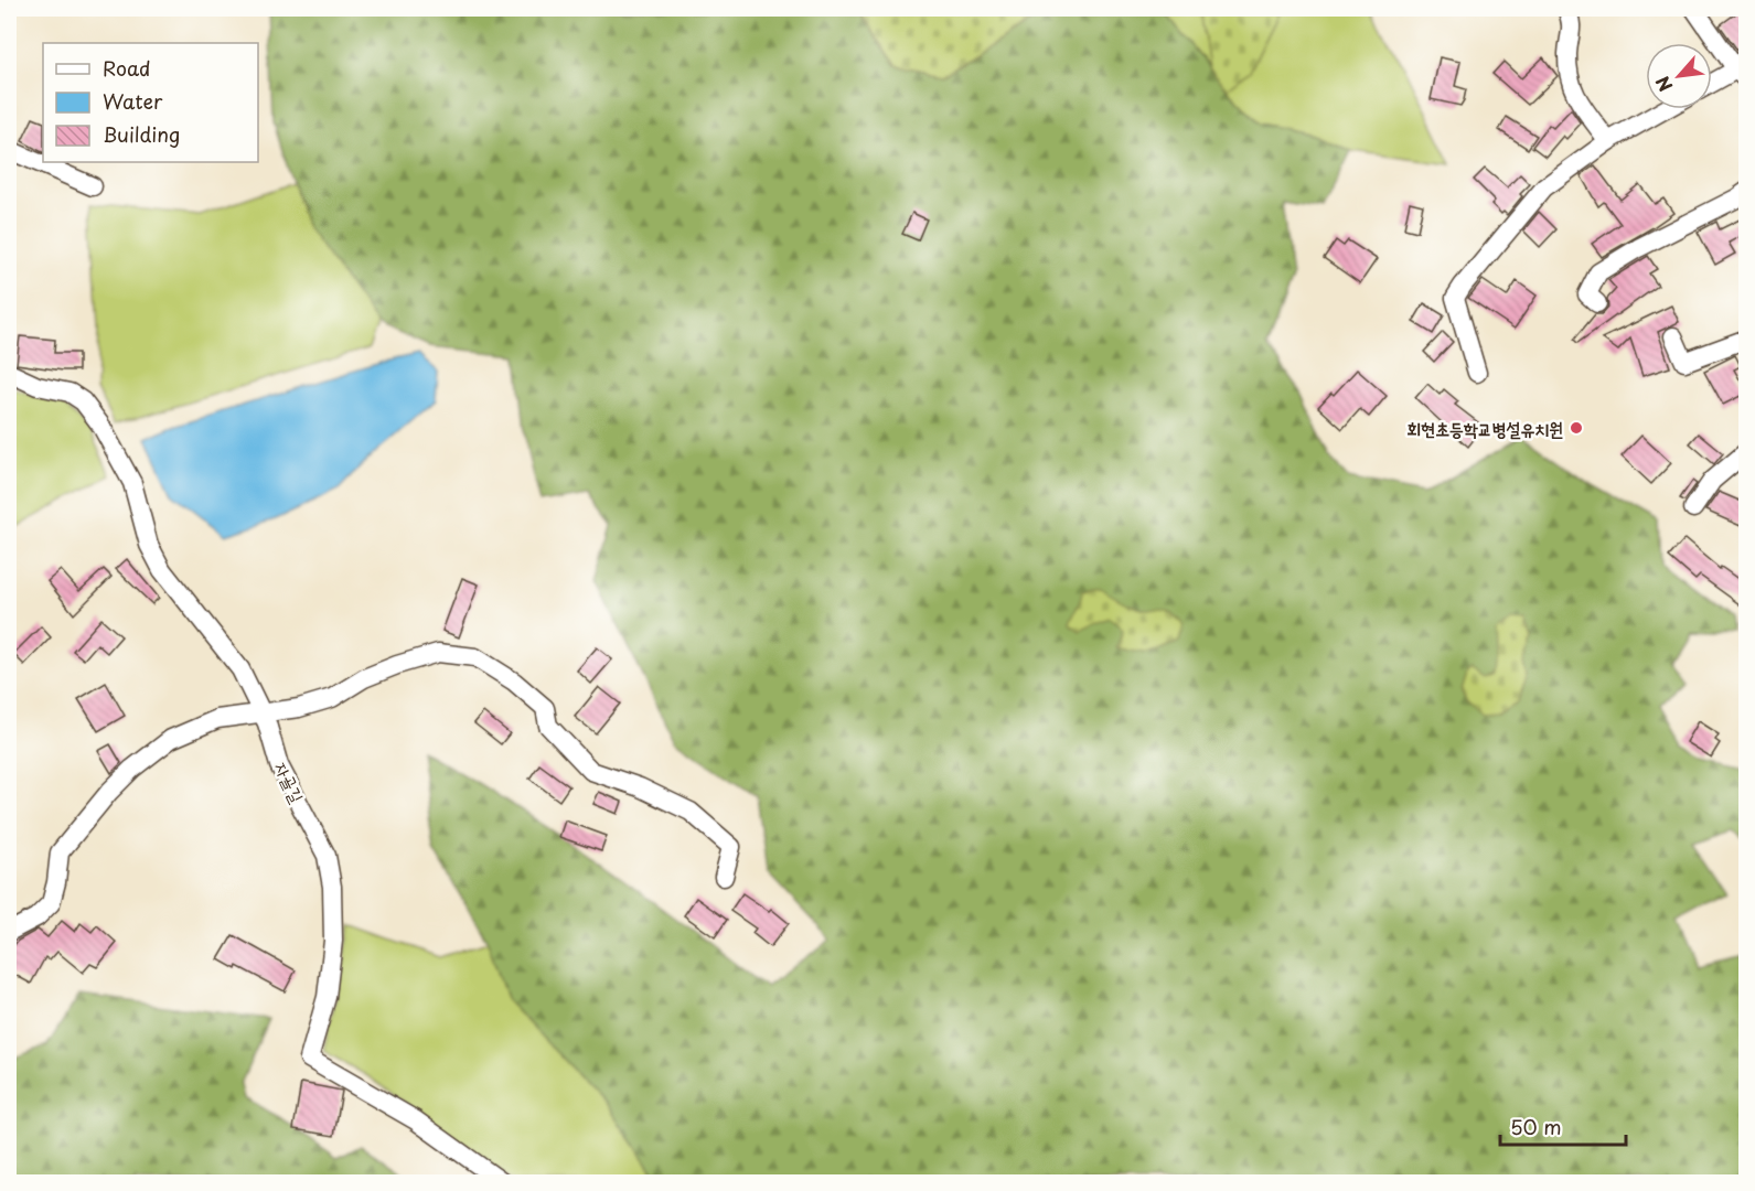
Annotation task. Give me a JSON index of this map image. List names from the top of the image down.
{
  "streets": {
    "street": ["자골길"]
  },
  "places": ["회현초등학교병설유치원"],
  "legend": ["Road", "Water", "Building"],
  "scale_bar": "50 m",
  "north": "bottom left"
}
